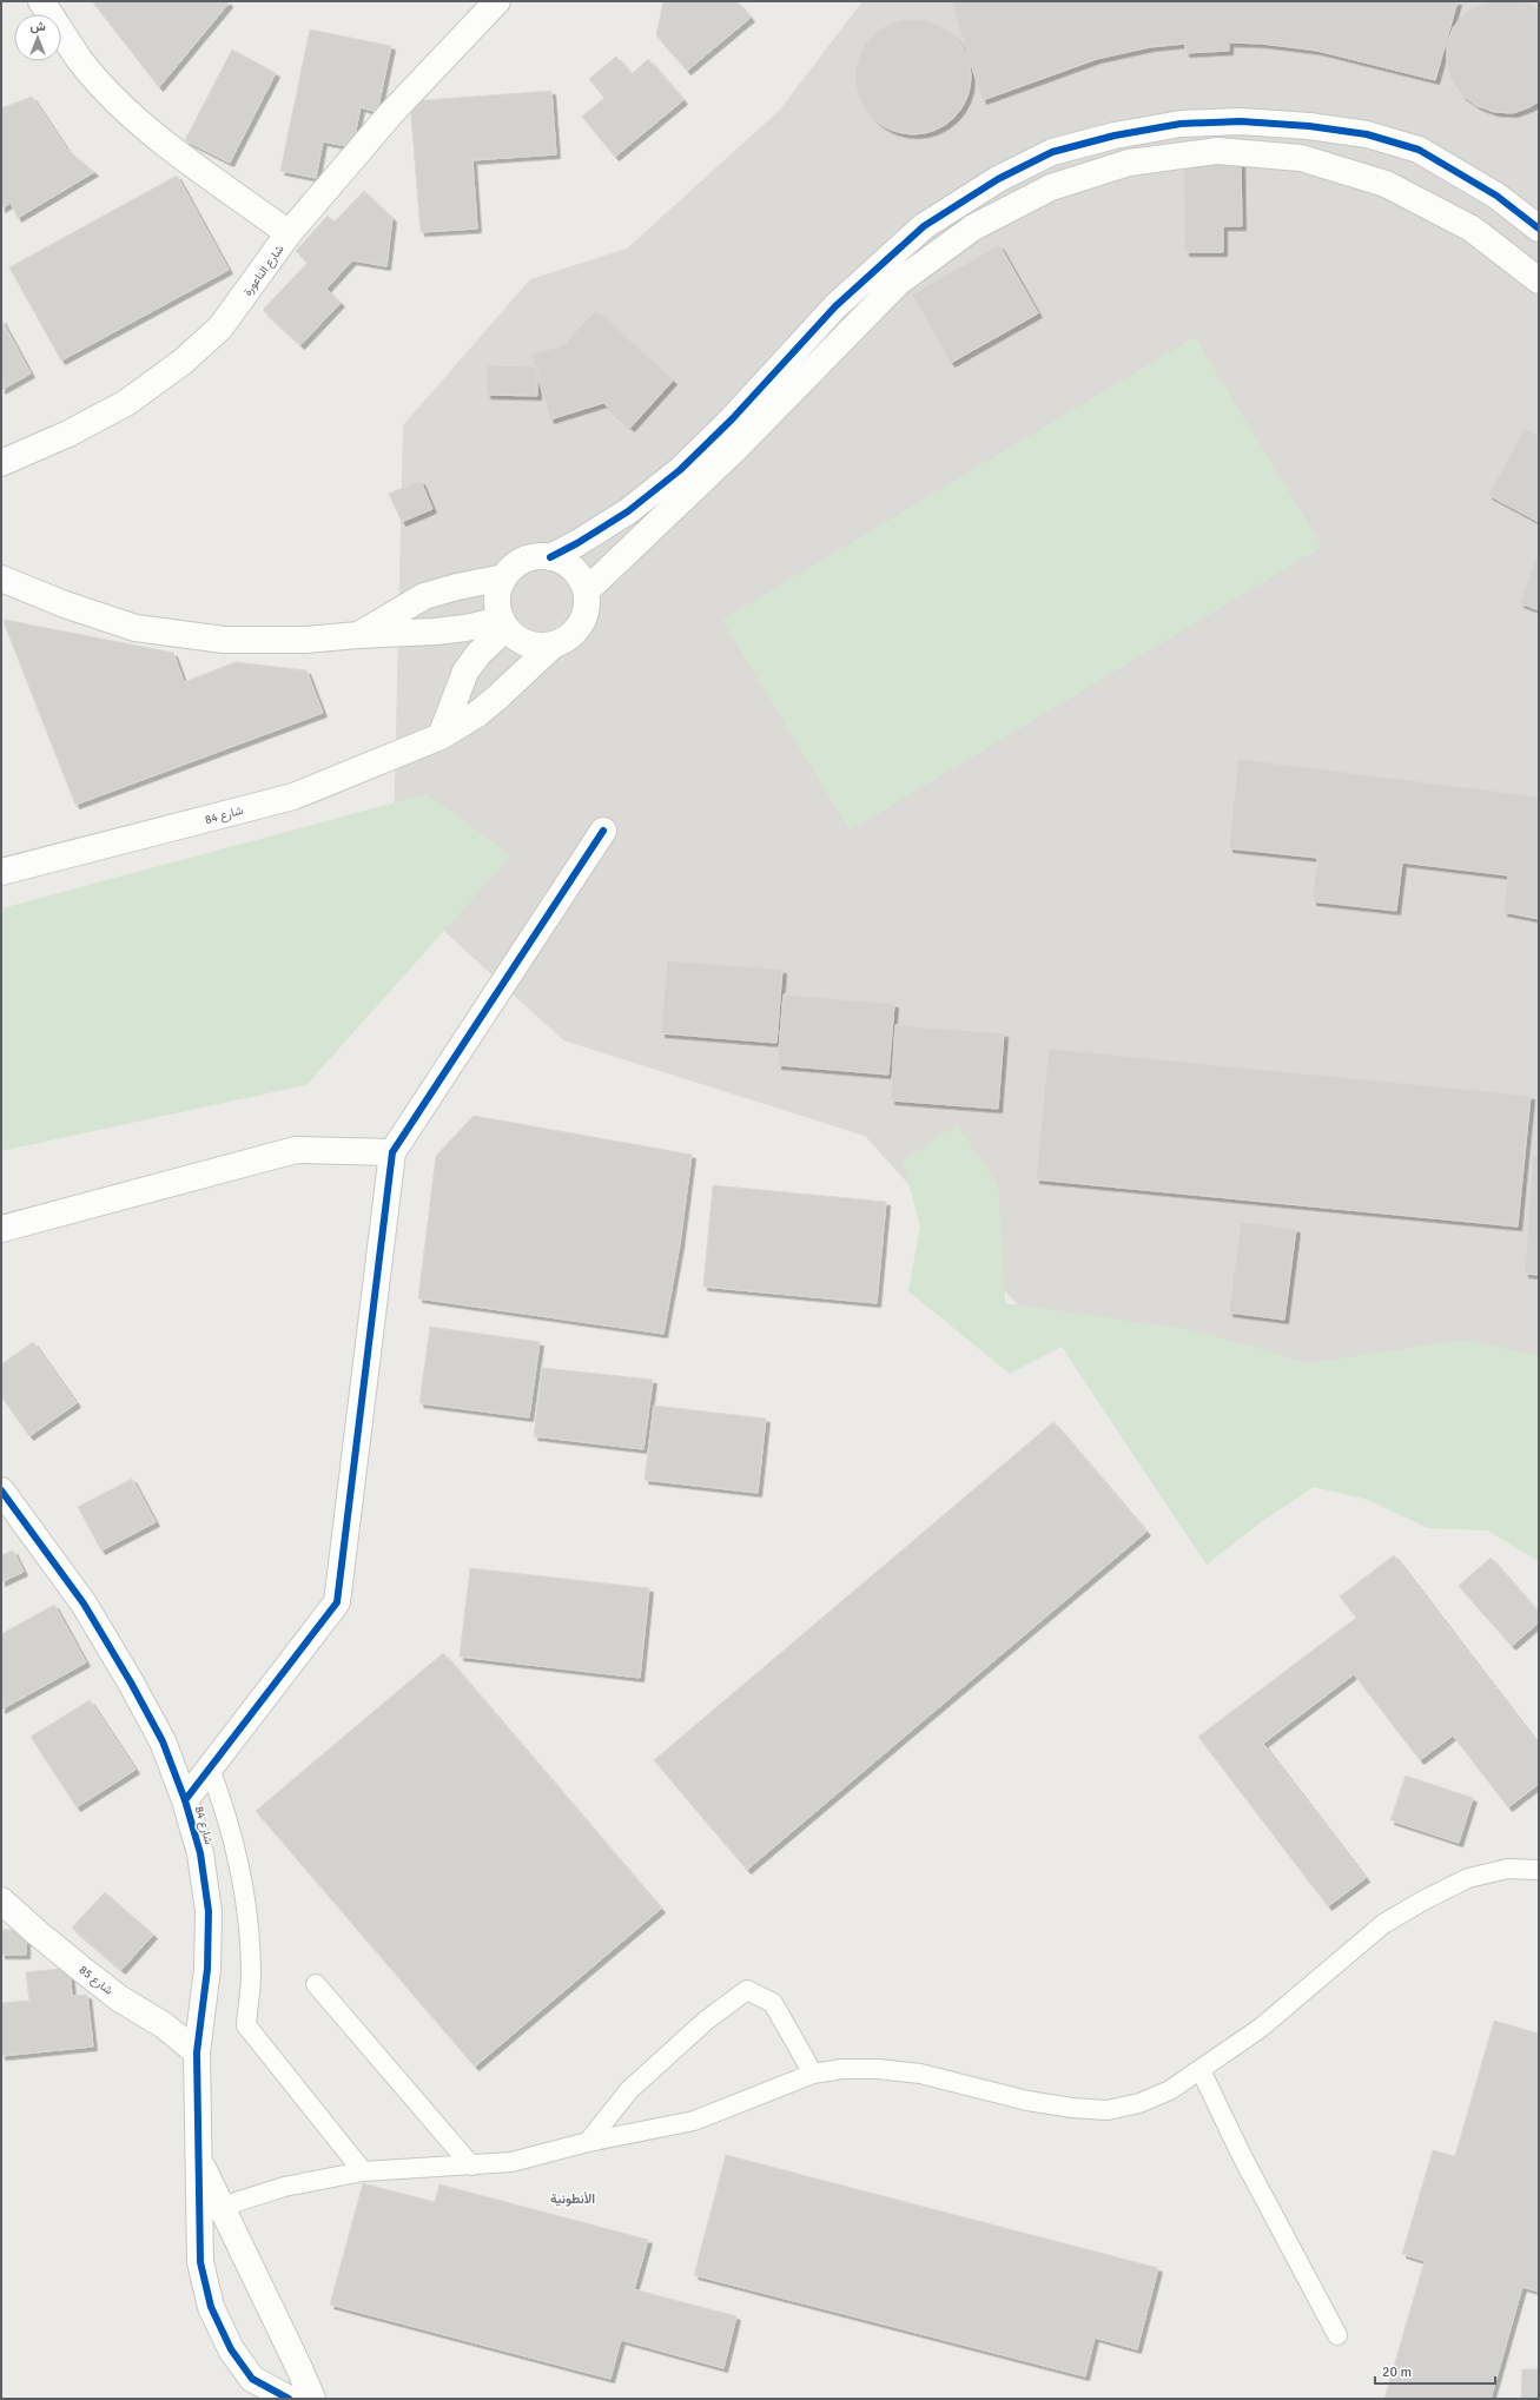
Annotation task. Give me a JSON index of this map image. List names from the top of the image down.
{
  "streets": {
    "street": ["شارع الناعورة", "شارع 84", "شارع 85"]
  },
  "crossings": [
    ["شارع 84", "شارع 85"]
  ],
  "districts": ["الأنطونية"],
  "scale_bar": "20 m",
  "north": "top"
}
